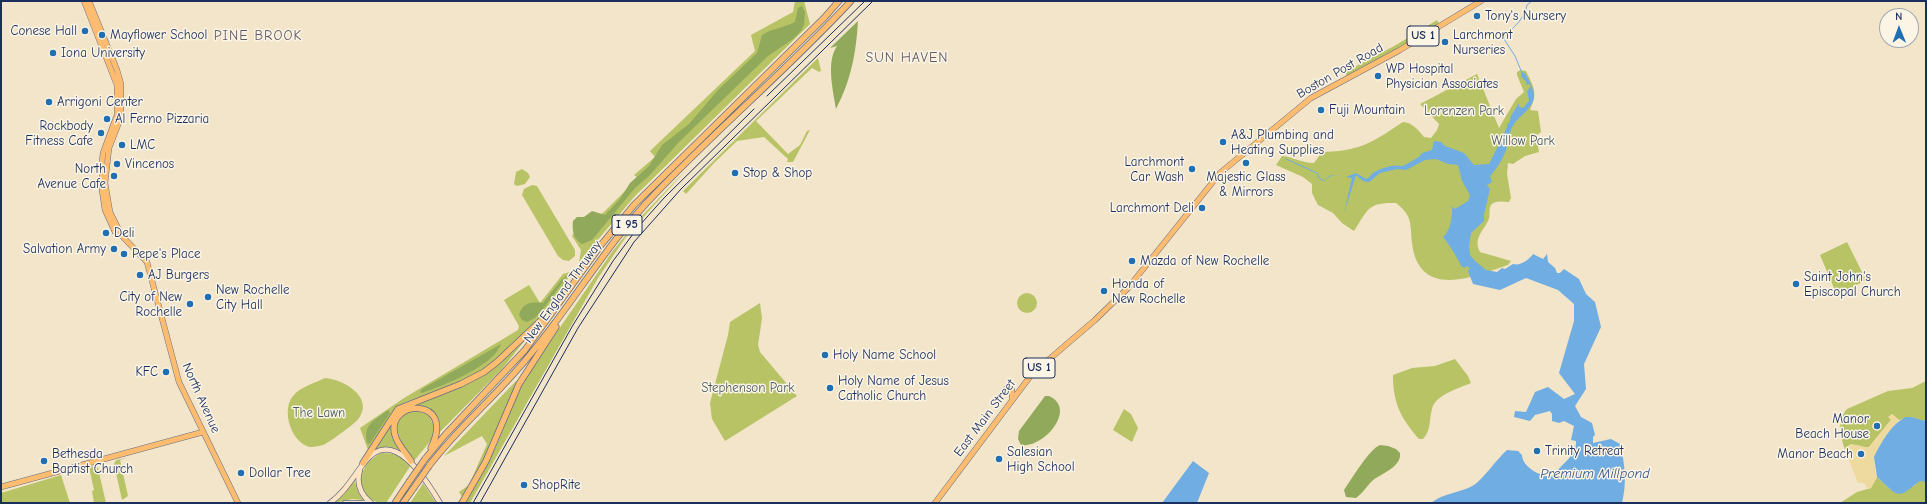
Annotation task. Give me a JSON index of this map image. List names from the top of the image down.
{
  "streets": {
    "highway": ["I 95", "New England Thruway"],
    "main road": [
      "US 1",
      "Boston Post Road",
      "North Avenue",
      "East Main Street"
    ]
  },
  "crossings": [
    ["Boston Post Road", "East Main Street"]
  ],
  "districts": ["PINE BROOK", "SUN HAVEN"],
  "water": ["Premium Millpond"],
  "parks": [
    "Lorenzen Park",
    "Willow Park",
    "Stephenson Park",
    "The Lawn"
  ],
  "places": [
    "Tony's Nursery",
    "Conese Hall",
    "Mayflower School",
    "Larchmont Nurseries",
    "Iona University",
    "WP Hospital Physician Associates",
    "Arrigoni Center",
    "Fuji Mountain",
    "Al Ferno Pizzaria",
    "Rockbody Fitness Cafe",
    "A&J Plumbing and Heating Supplies",
    "LMC",
    "Majestic Glass & Mirrors",
    "Vincenos",
    "Larchmont Car Wash",
    "Stop & Shop",
    "North Avenue Cafe",
    "Larchmont Deli",
    "Deli",
    "Salvation Army",
    "Pepe's Place",
    "Mazda of New Rochelle",
    "AJ Burgers",
    "Saint John's Episcopal Church",
    "Honda of New Rochelle",
    "New Rochelle City Hall",
    "City of New Rochelle",
    "Holy Name School",
    "KFC",
    "Holy Name of Jesus Catholic Church",
    "Manor Beach House",
    "Trinity Retreat",
    "Manor Beach",
    "Salesian High School",
    "Bethesda Baptist Church",
    "Dollar Tree",
    "ShopRite"
  ],
  "north": "top"
}
